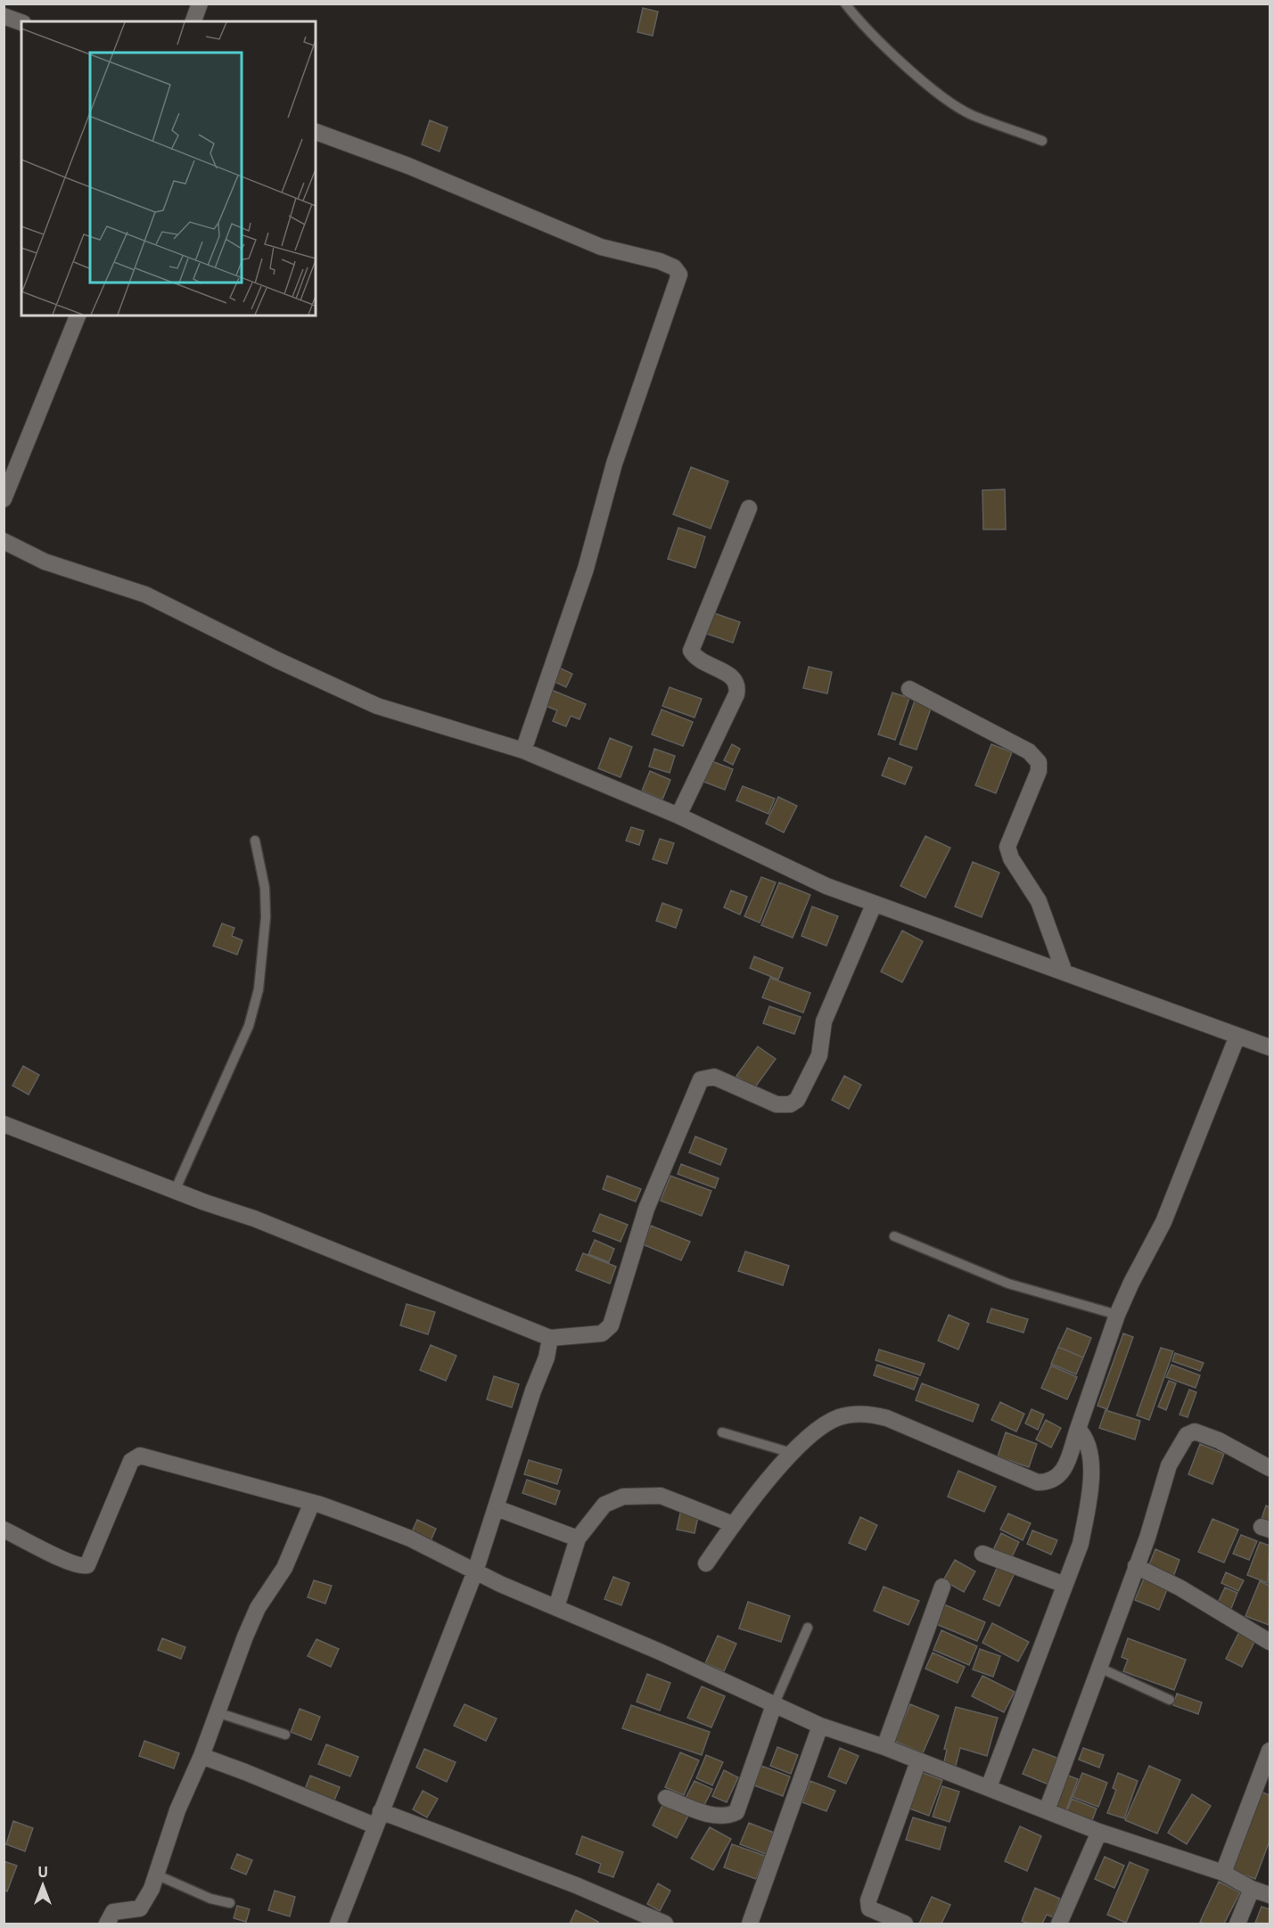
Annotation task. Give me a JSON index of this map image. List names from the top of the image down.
{
  "north": "top"
}
